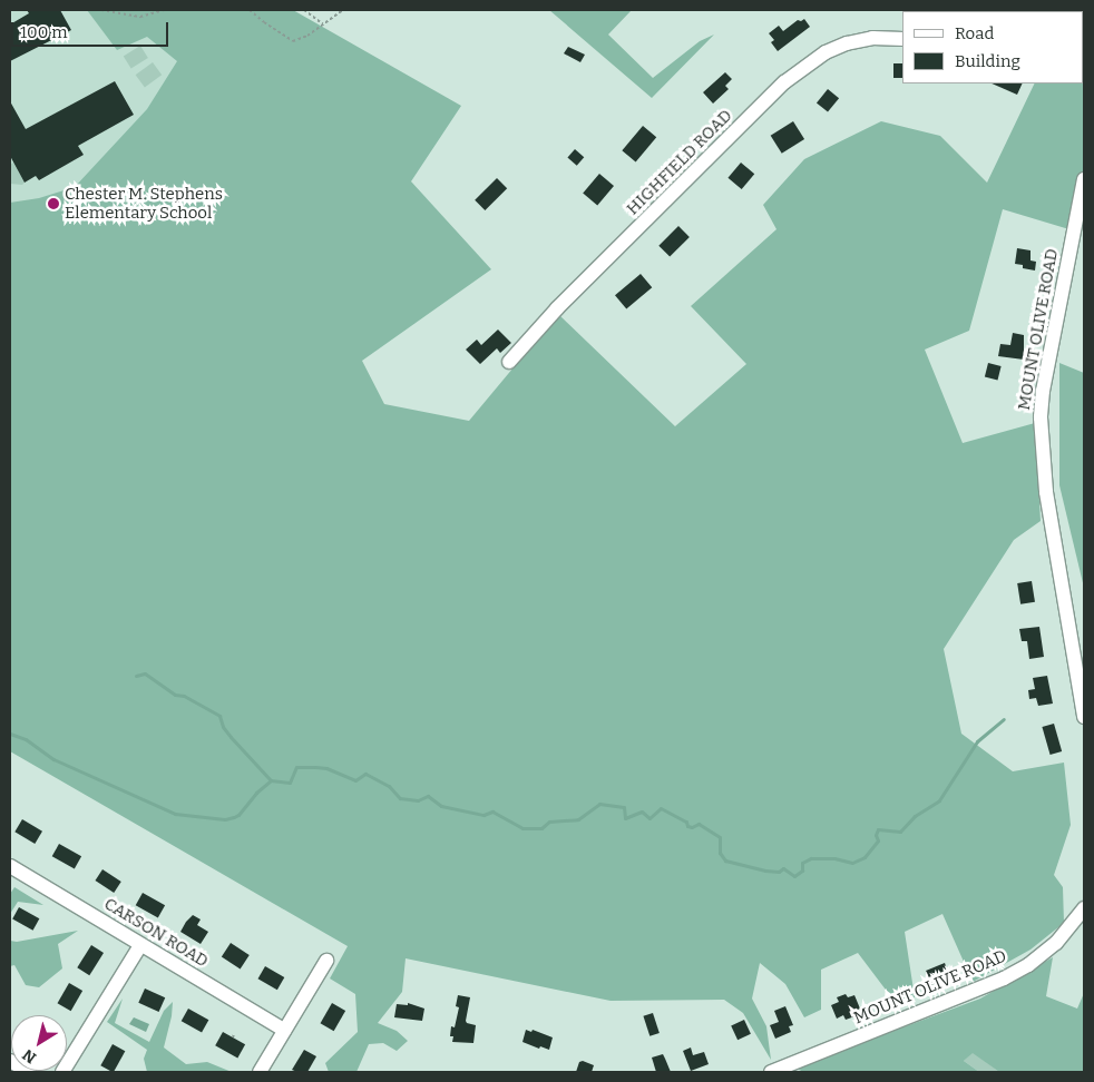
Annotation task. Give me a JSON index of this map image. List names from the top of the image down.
{
  "streets": {
    "street": ["HIGHFIELD ROAD", "MOUNT OLIVE ROAD", "CARSON ROAD"]
  },
  "places": ["Chester M. Stephens Elementary School"],
  "legend": ["Road", "Building"],
  "scale_bar": "100 m",
  "north": "bottom left"
}
